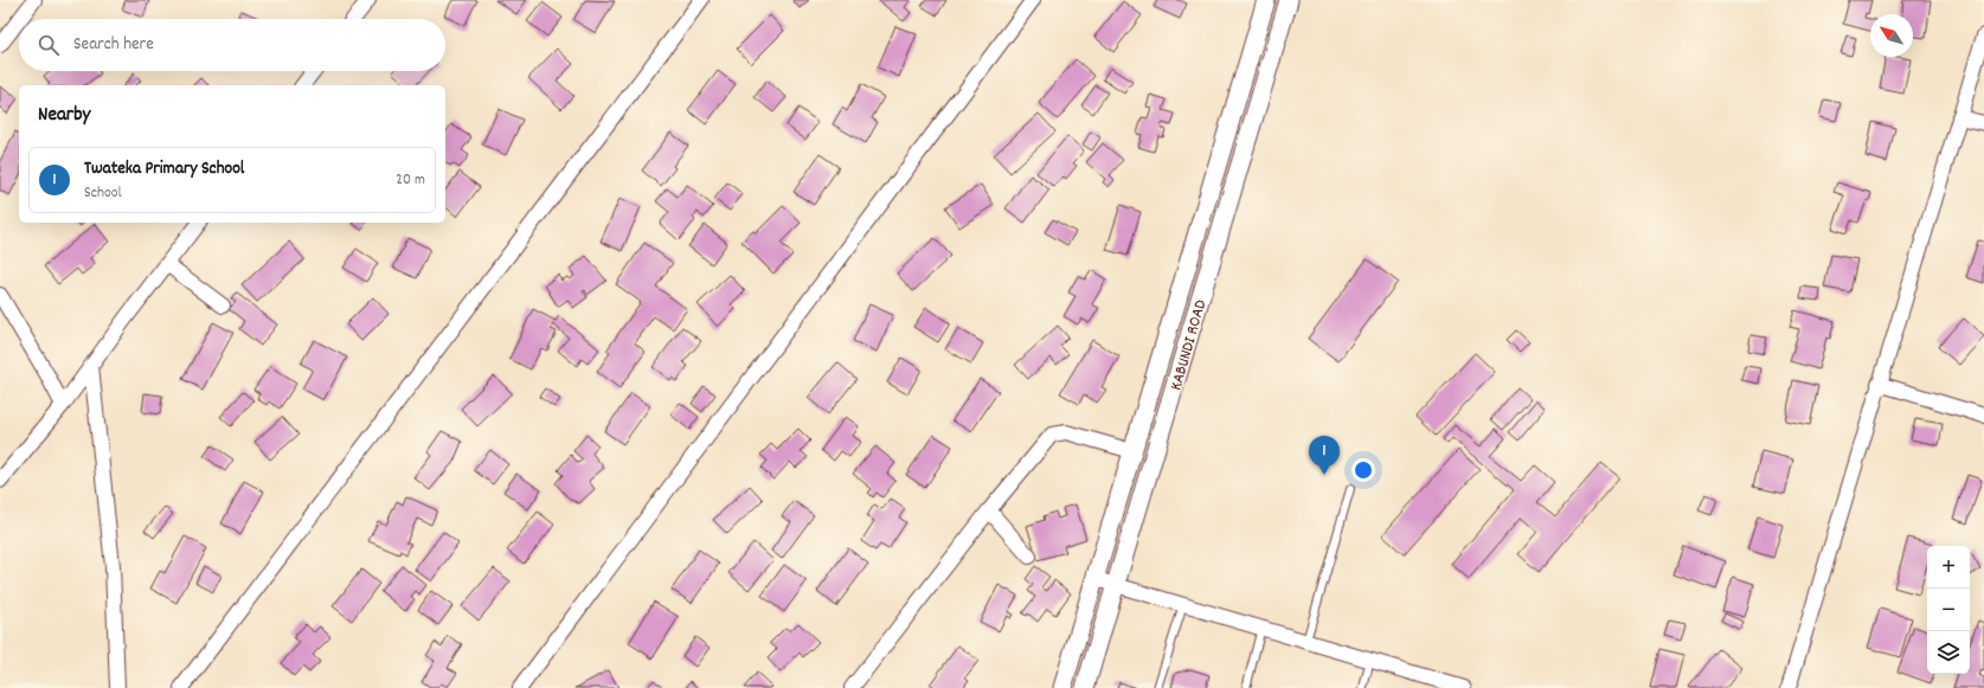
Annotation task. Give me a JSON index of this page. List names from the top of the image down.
{
  "streets": {
    "street": ["KABUNDI ROAD"]
  },
  "north": "top left",
  "page": {
    "search": "Search here",
    "heading": "Nearby",
    "list": [
      {
        "mark": "1",
        "name": "Twateka Primary School",
        "note": "School",
        "value": "20 m"
      }
    ],
    "pins": "1",
    "map_buttons": ["+", "−"]
  }
}
